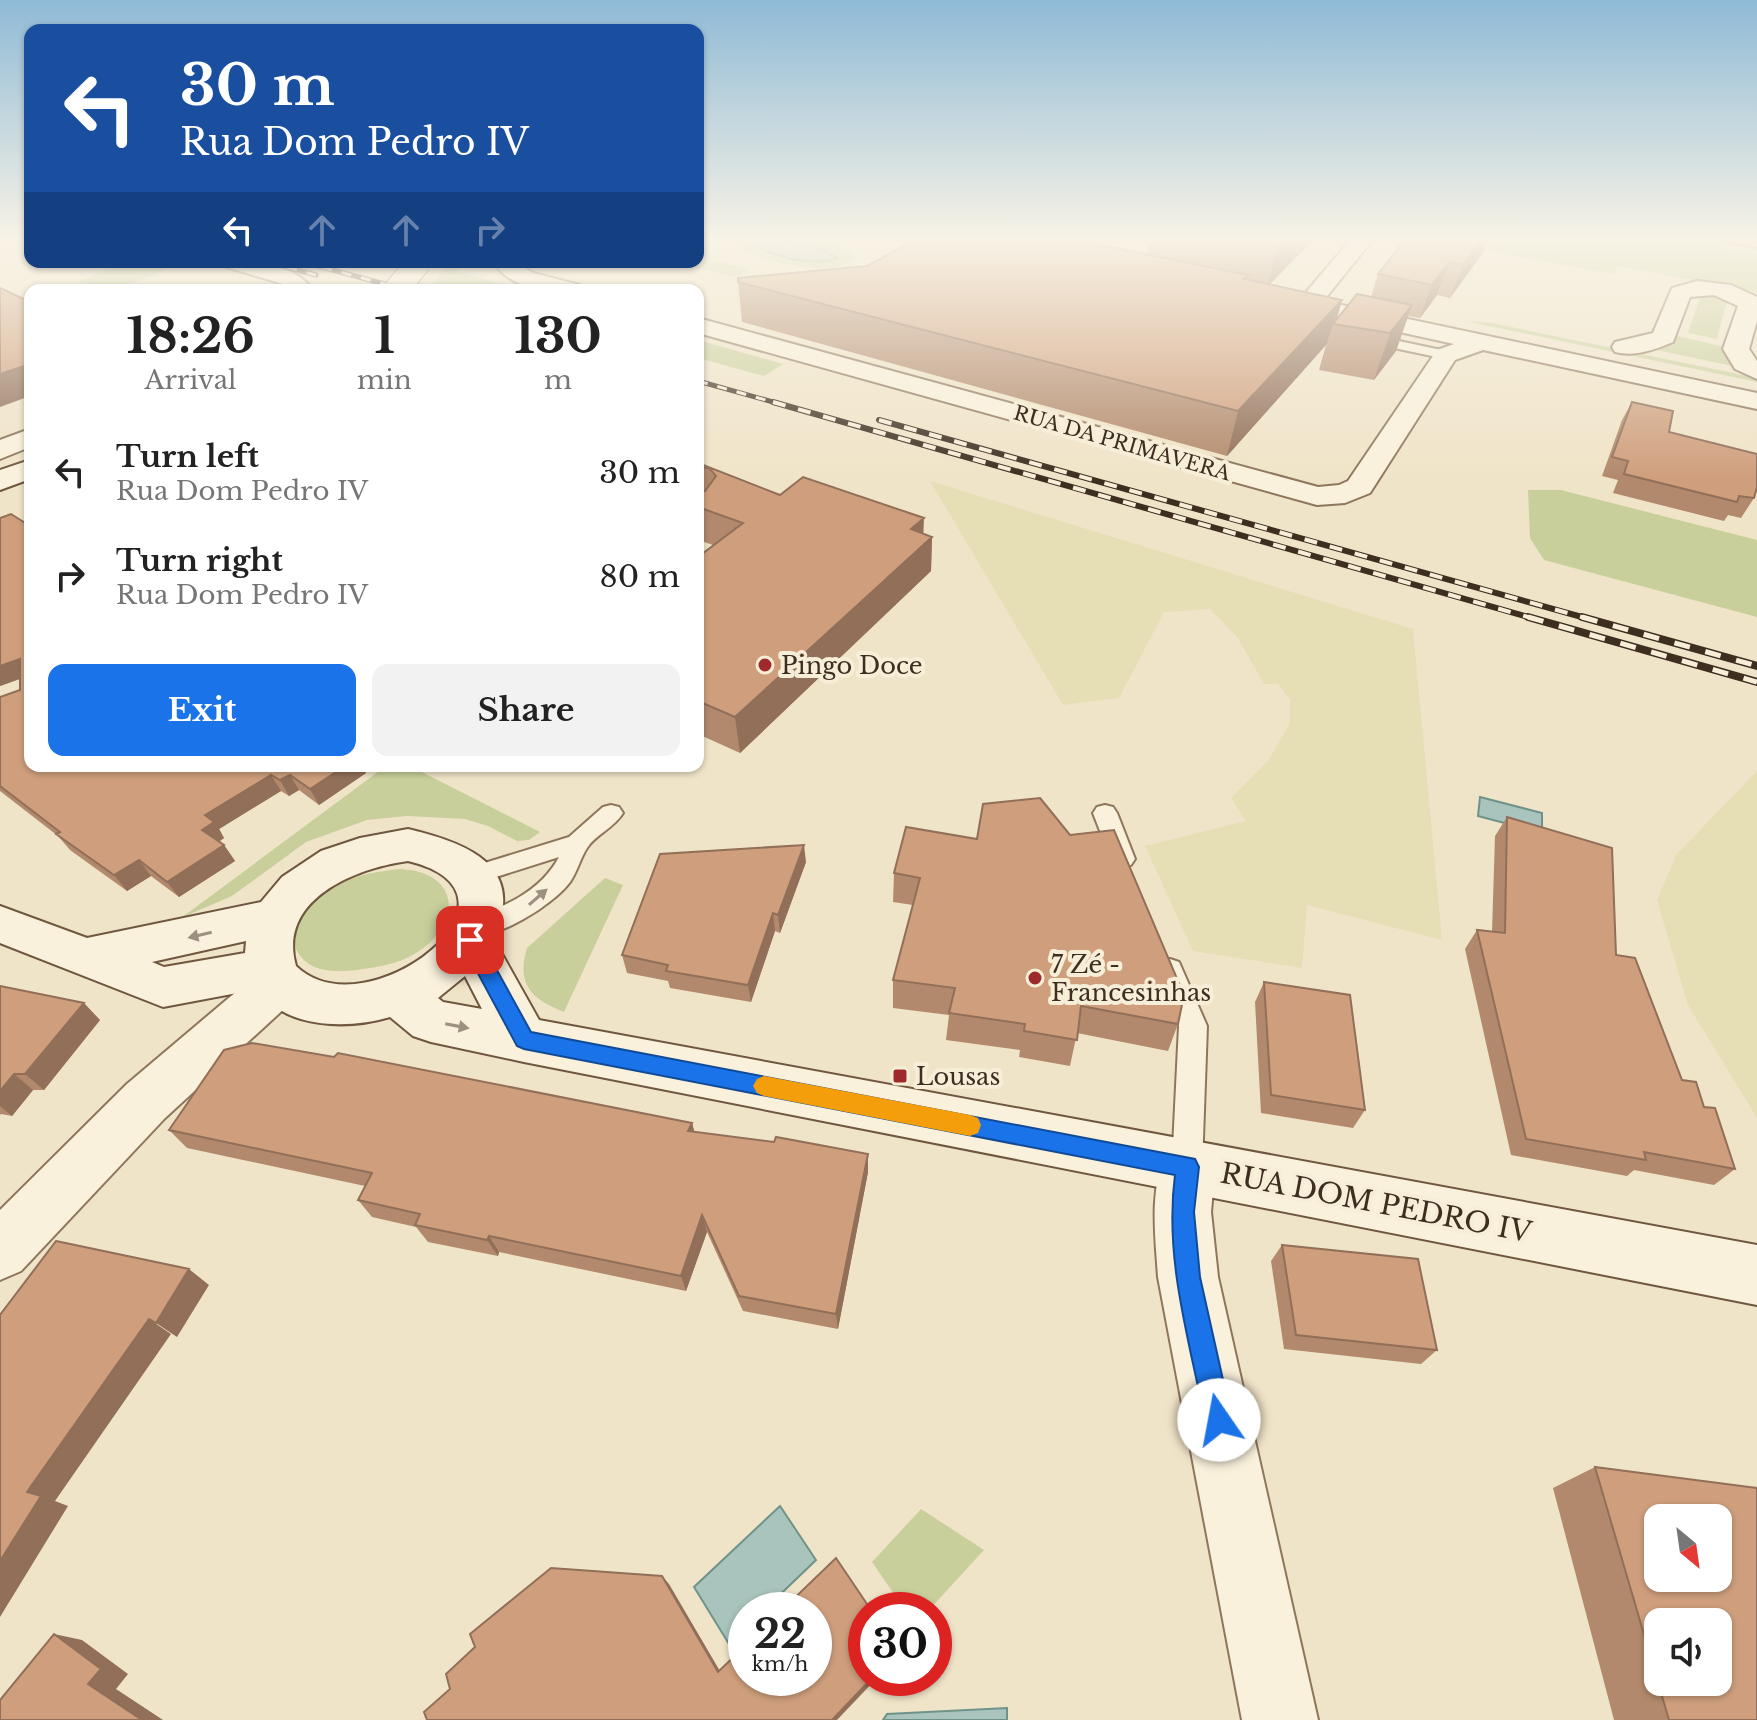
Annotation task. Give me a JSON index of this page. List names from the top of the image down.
{
  "streets": {
    "street": ["RUA DA PRIMAVERA", "RUA DOM PEDRO IV"]
  },
  "places": {
    "other": ["Pingo Doce", "7 Zé - Francesinhas"],
    "transit": ["Lousas"]
  },
  "north": "bottom right",
  "page": {
    "turn": ["30 m", "Rua Dom Pedro IV"],
    "eta": [
      "18:26",
      "Arrival",
      "1",
      "min",
      "130",
      "m"
    ],
    "list": [
      {
        "name": "Turn left",
        "note": "Rua Dom Pedro IV",
        "value": "30 m"
      },
      {
        "name": "Turn right",
        "note": "Rua Dom Pedro IV",
        "value": "80 m"
      }
    ],
    "buttons": ["Exit", "Share"],
    "speed": "22 km/h",
    "limit": "30"
  }
}
